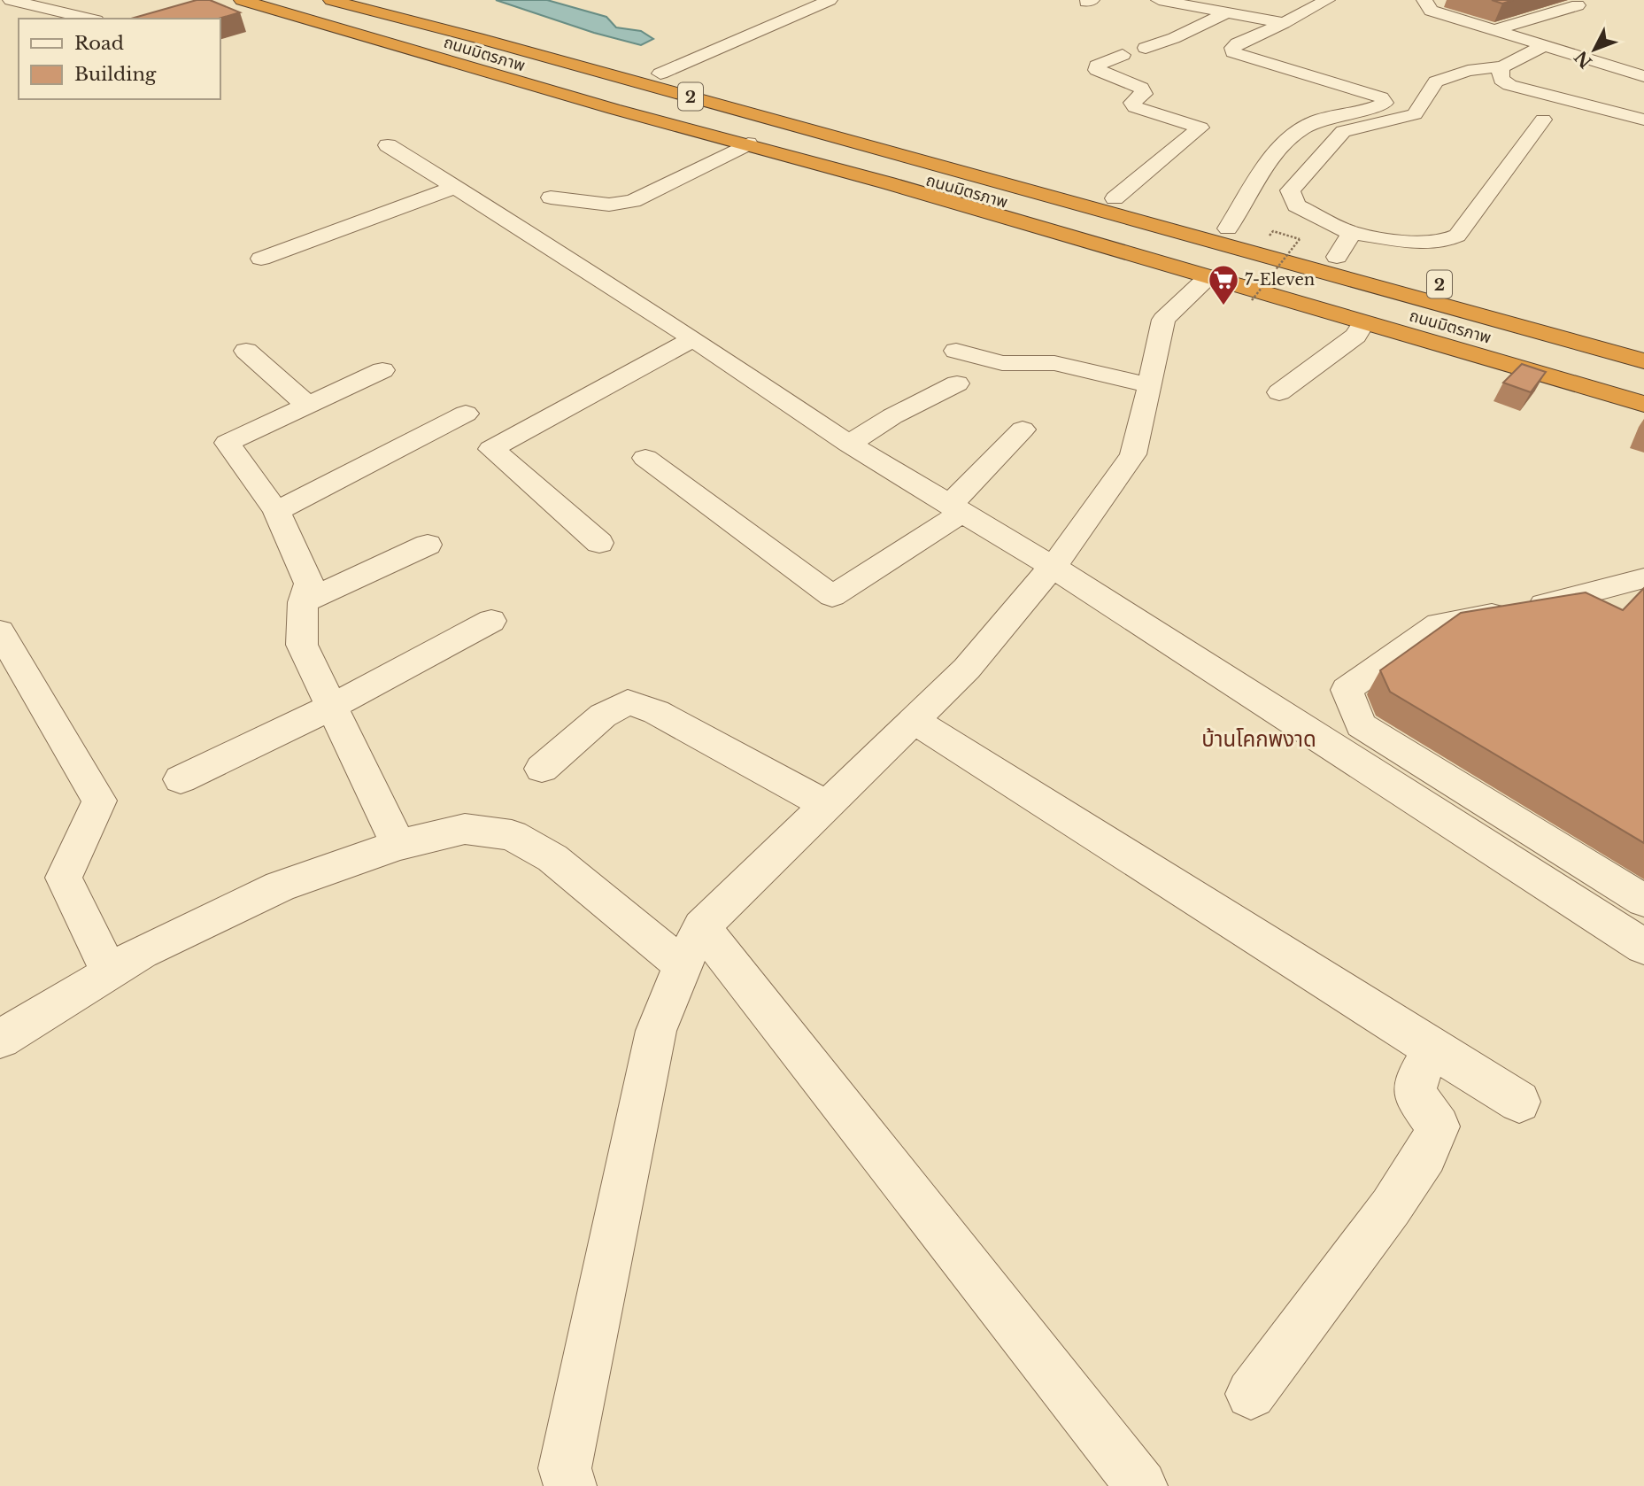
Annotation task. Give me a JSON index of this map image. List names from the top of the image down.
{
  "streets": {
    "highway": ["ถนนมิตรภาพ", "2"]
  },
  "districts": ["บ้านโคกพงาด"],
  "places": {
    "supermarket": ["7-Eleven"]
  },
  "legend": ["Road", "Building"],
  "north": "bottom left"
}
